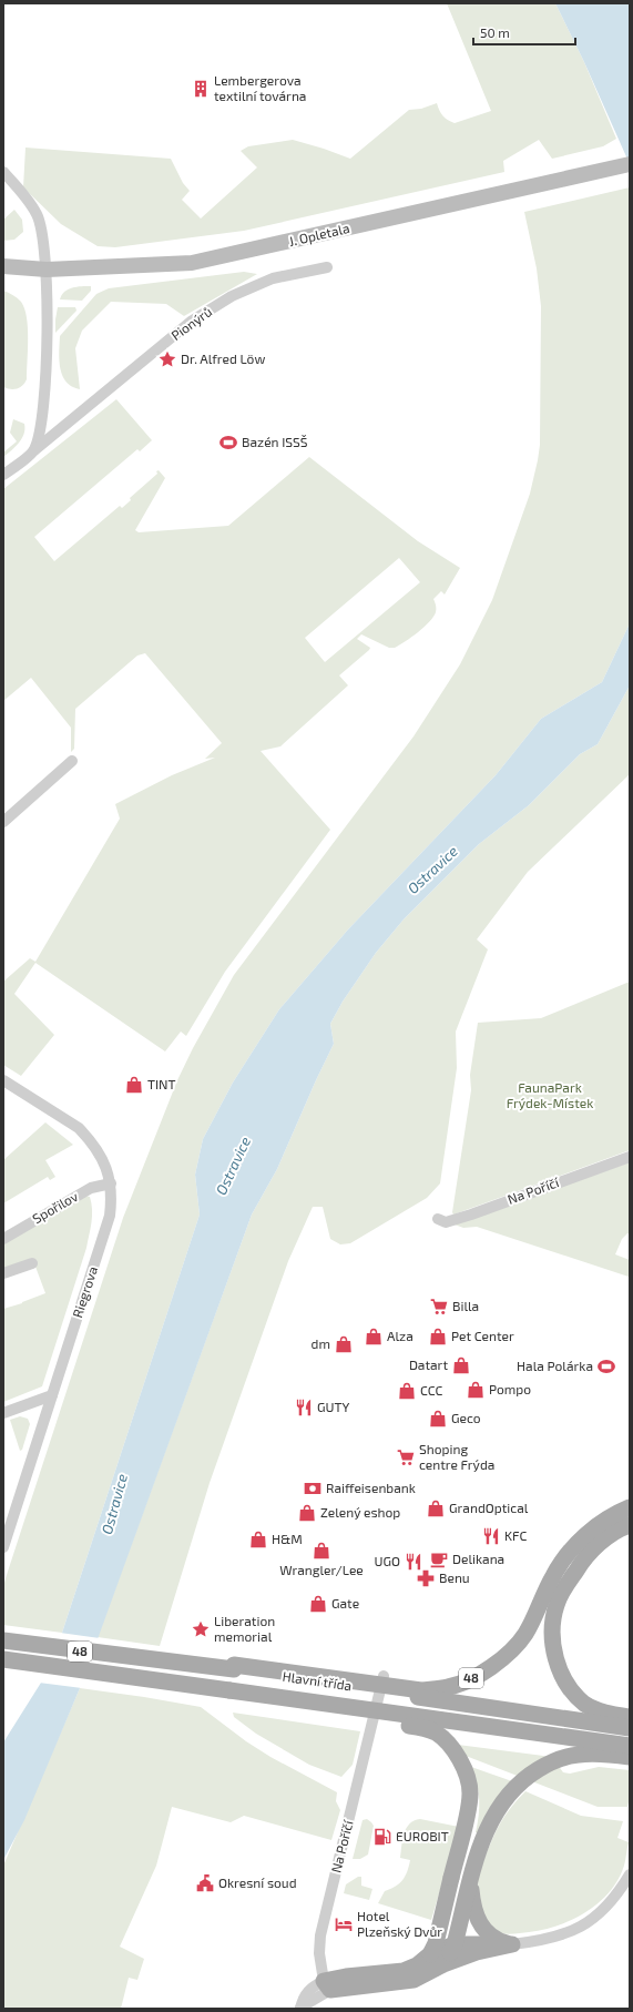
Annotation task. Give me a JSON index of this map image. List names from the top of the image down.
{
  "streets": {
    "main road": ["J. Opletala", "48", "Hlavní třída"],
    "street": [
      "Pionýrů",
      "Na Poříčí",
      "Spořilov",
      "Riegrova"
    ]
  },
  "crossings": [
    ["Spořilov", "Riegrova"],
    ["48", "Hlavní třída"]
  ],
  "water": ["Ostravice"],
  "parks": ["FaunaPark Frýdek-Místek"],
  "places": {
    "building": ["Lembergerova textilní továrna"],
    "place": ["Dr. Alfred Löw", "Liberation memorial"],
    "sports": ["Bazén ISSŠ", "Hala Polárka"],
    "shop": [
      "TINT",
      "Alza",
      "Pet Center",
      "dm",
      "Datart",
      "Pompo",
      "CCC",
      "Geco",
      "GrandOptical",
      "Zelený eshop",
      "H&M",
      "Wrangler/Lee",
      "Gate"
    ],
    "supermarket": ["Billa", "Shoping centre Frýda"],
    "restaurant": ["GUTY", "KFC", "UGO"],
    "bank": ["Raiffeisenbank"],
    "cafe": ["Delikana"],
    "pharmacy": ["Benu"],
    "fuel station": ["EUROBIT"],
    "public building": ["Okresní soud"],
    "hotel": ["Hotel Plzeňský Dvůr"]
  },
  "scale_bar": "50 m"
}
